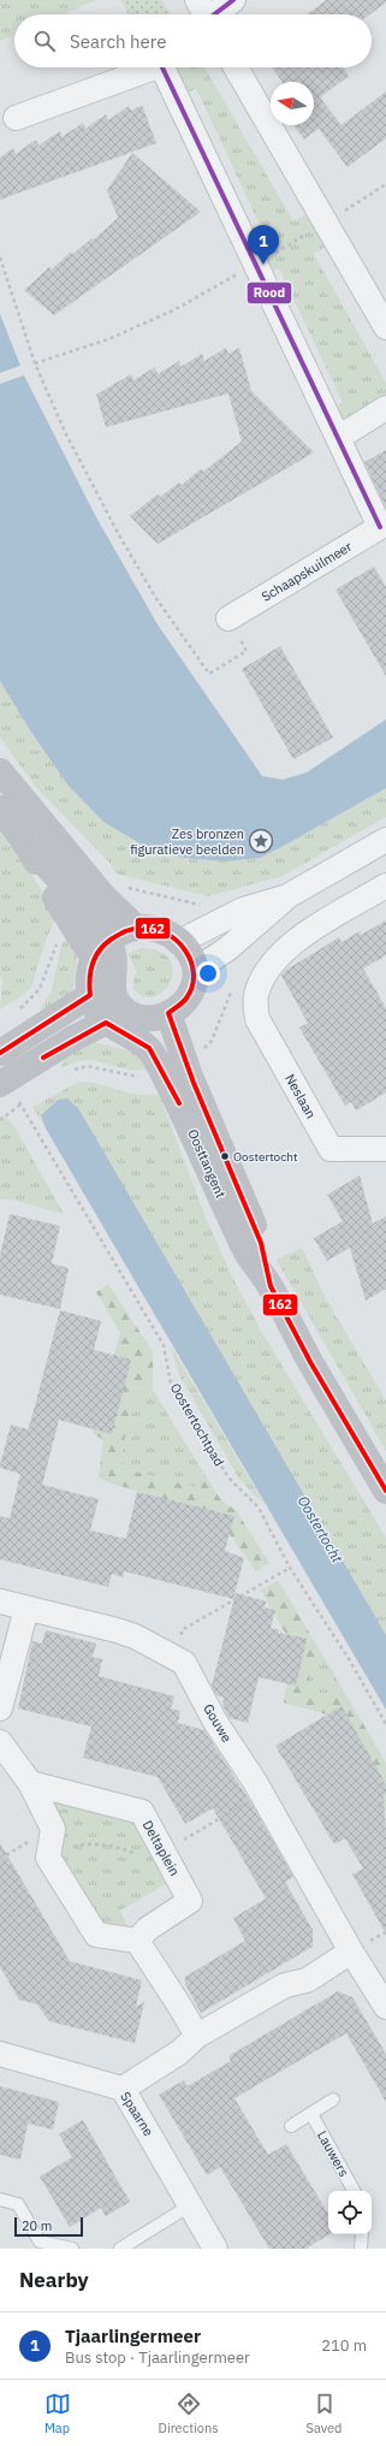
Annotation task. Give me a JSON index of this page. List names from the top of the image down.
{
  "streets": {
    "main road": ["Oosttangent"],
    "street": [
      "Schaapskuilmeer",
      "Neslaan",
      "Gouwe",
      "Deltaplein",
      "Spaarne"
    ],
    "lane": ["Lauwers"],
    "path": ["Oostertochtpad"]
  },
  "water": ["Oostertocht"],
  "places": {
    "place": ["Zes bronzen figuratieve beelden"],
    "other": ["Oostertocht"]
  },
  "lines": ["transit line Rood", "transit line 162"],
  "scale_bar": "20 m",
  "north": "left",
  "page": {
    "search": "Search here",
    "pins": "1",
    "scale": "20 m",
    "heading": "Nearby",
    "list": [
      {
        "mark": "1",
        "name": "Tjaarlingermeer",
        "note": "Bus stop · Tjaarlingermeer",
        "value": "210 m"
      }
    ],
    "nav": ["Map", "Directions", "Saved"]
  }
}
